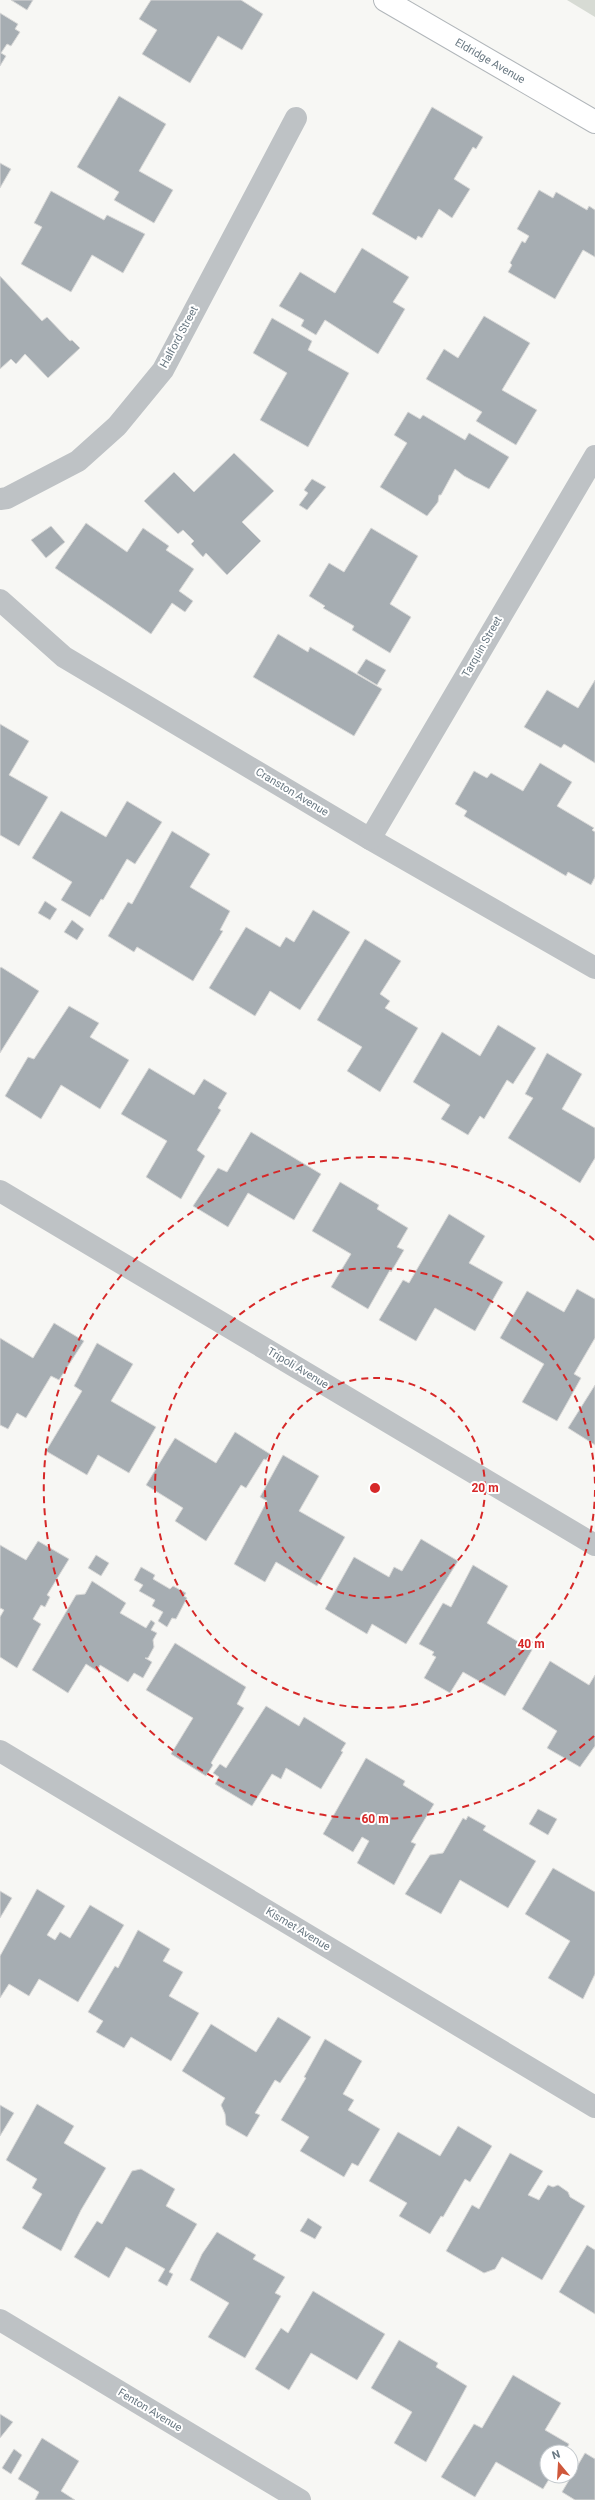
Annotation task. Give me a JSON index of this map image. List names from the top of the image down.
{
  "streets": {
    "street": [
      "Eldridge Avenue",
      "Halford Street",
      "Tarquin Street",
      "Cranston Avenue",
      "Tripoli Avenue",
      "Kismet Avenue",
      "Fenton Avenue"
    ]
  },
  "crossings": [
    ["Tarquin Street", "Cranston Avenue"]
  ],
  "north": "top",
  "rings": ["20 m", "40 m", "60 m"]
}
